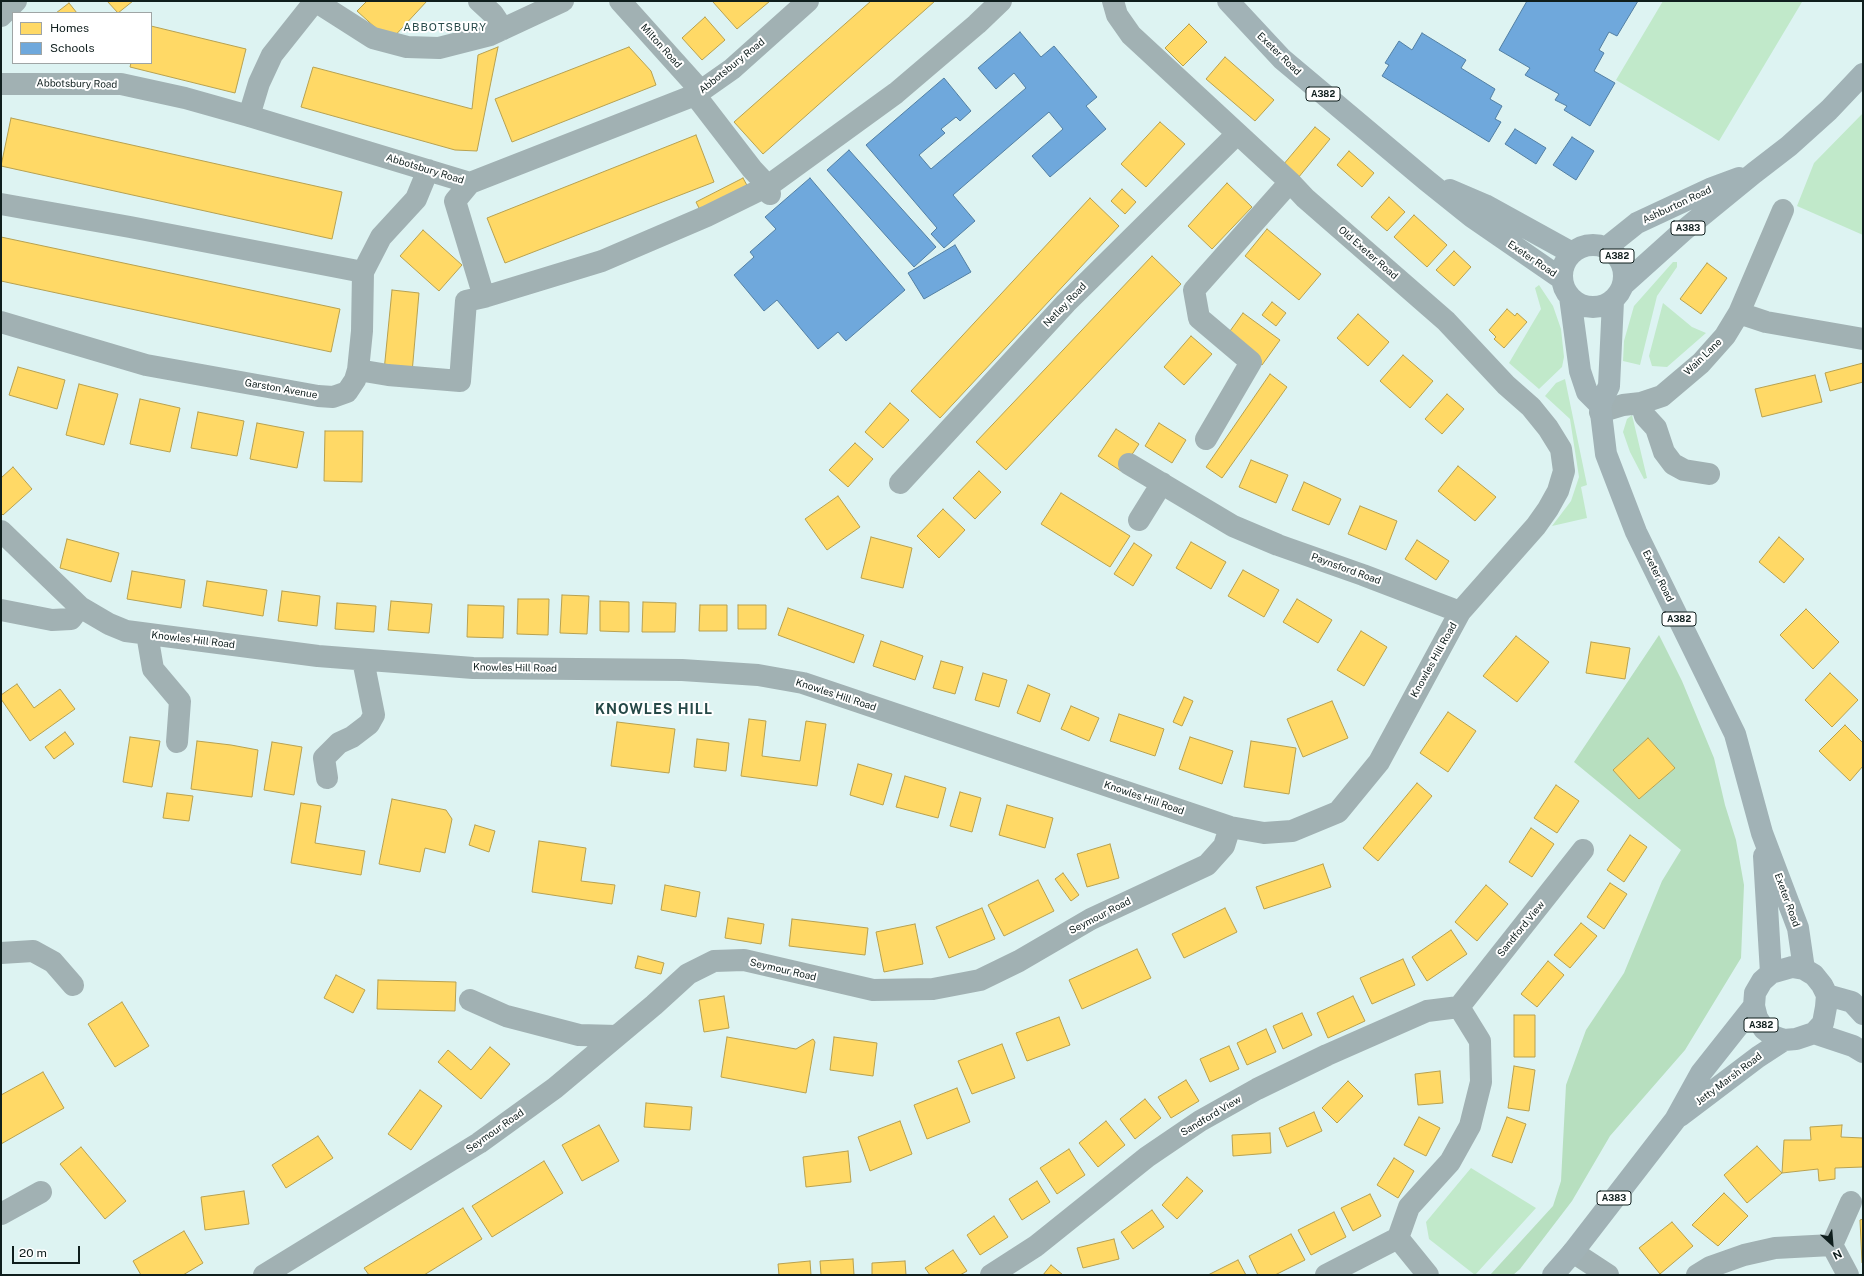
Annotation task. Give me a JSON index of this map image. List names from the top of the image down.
{
  "streets": {
    "main road": [
      "Exeter Road",
      "A382",
      "Ashburton Road",
      "A383",
      "Jetty Marsh Road"
    ],
    "street": [
      "Milton Road",
      "Abbotsbury Road",
      "Old Exeter Road",
      "Netley Road",
      "Wain Lane",
      "Garston Avenue",
      "Paynsford Road",
      "Knowles Hill Road",
      "Seymour Road",
      "Sandford View"
    ]
  },
  "crossings": [
    ["Milton Road", "Abbotsbury Road"],
    ["Exeter Road", "A382"],
    ["Exeter Road", "Ashburton Road"],
    ["Exeter Road", "Wain Lane"],
    ["Exeter Road", "Jetty Marsh Road"],
    ["Abbotsbury Road", "Garston Avenue"],
    ["A382", "Ashburton Road"],
    ["A382", "Wain Lane"],
    ["A382", "Jetty Marsh Road"],
    ["Old Exeter Road", "Netley Road"],
    ["Old Exeter Road", "Knowles Hill Road"],
    ["Paynsford Road", "Knowles Hill Road"],
    ["Knowles Hill Road", "Seymour Road"]
  ],
  "districts": ["ABBOTSBURY", "KNOWLES HILL"],
  "legend": ["Homes", "Schools"],
  "scale_bar": "20 m",
  "north": "bottom right"
}
